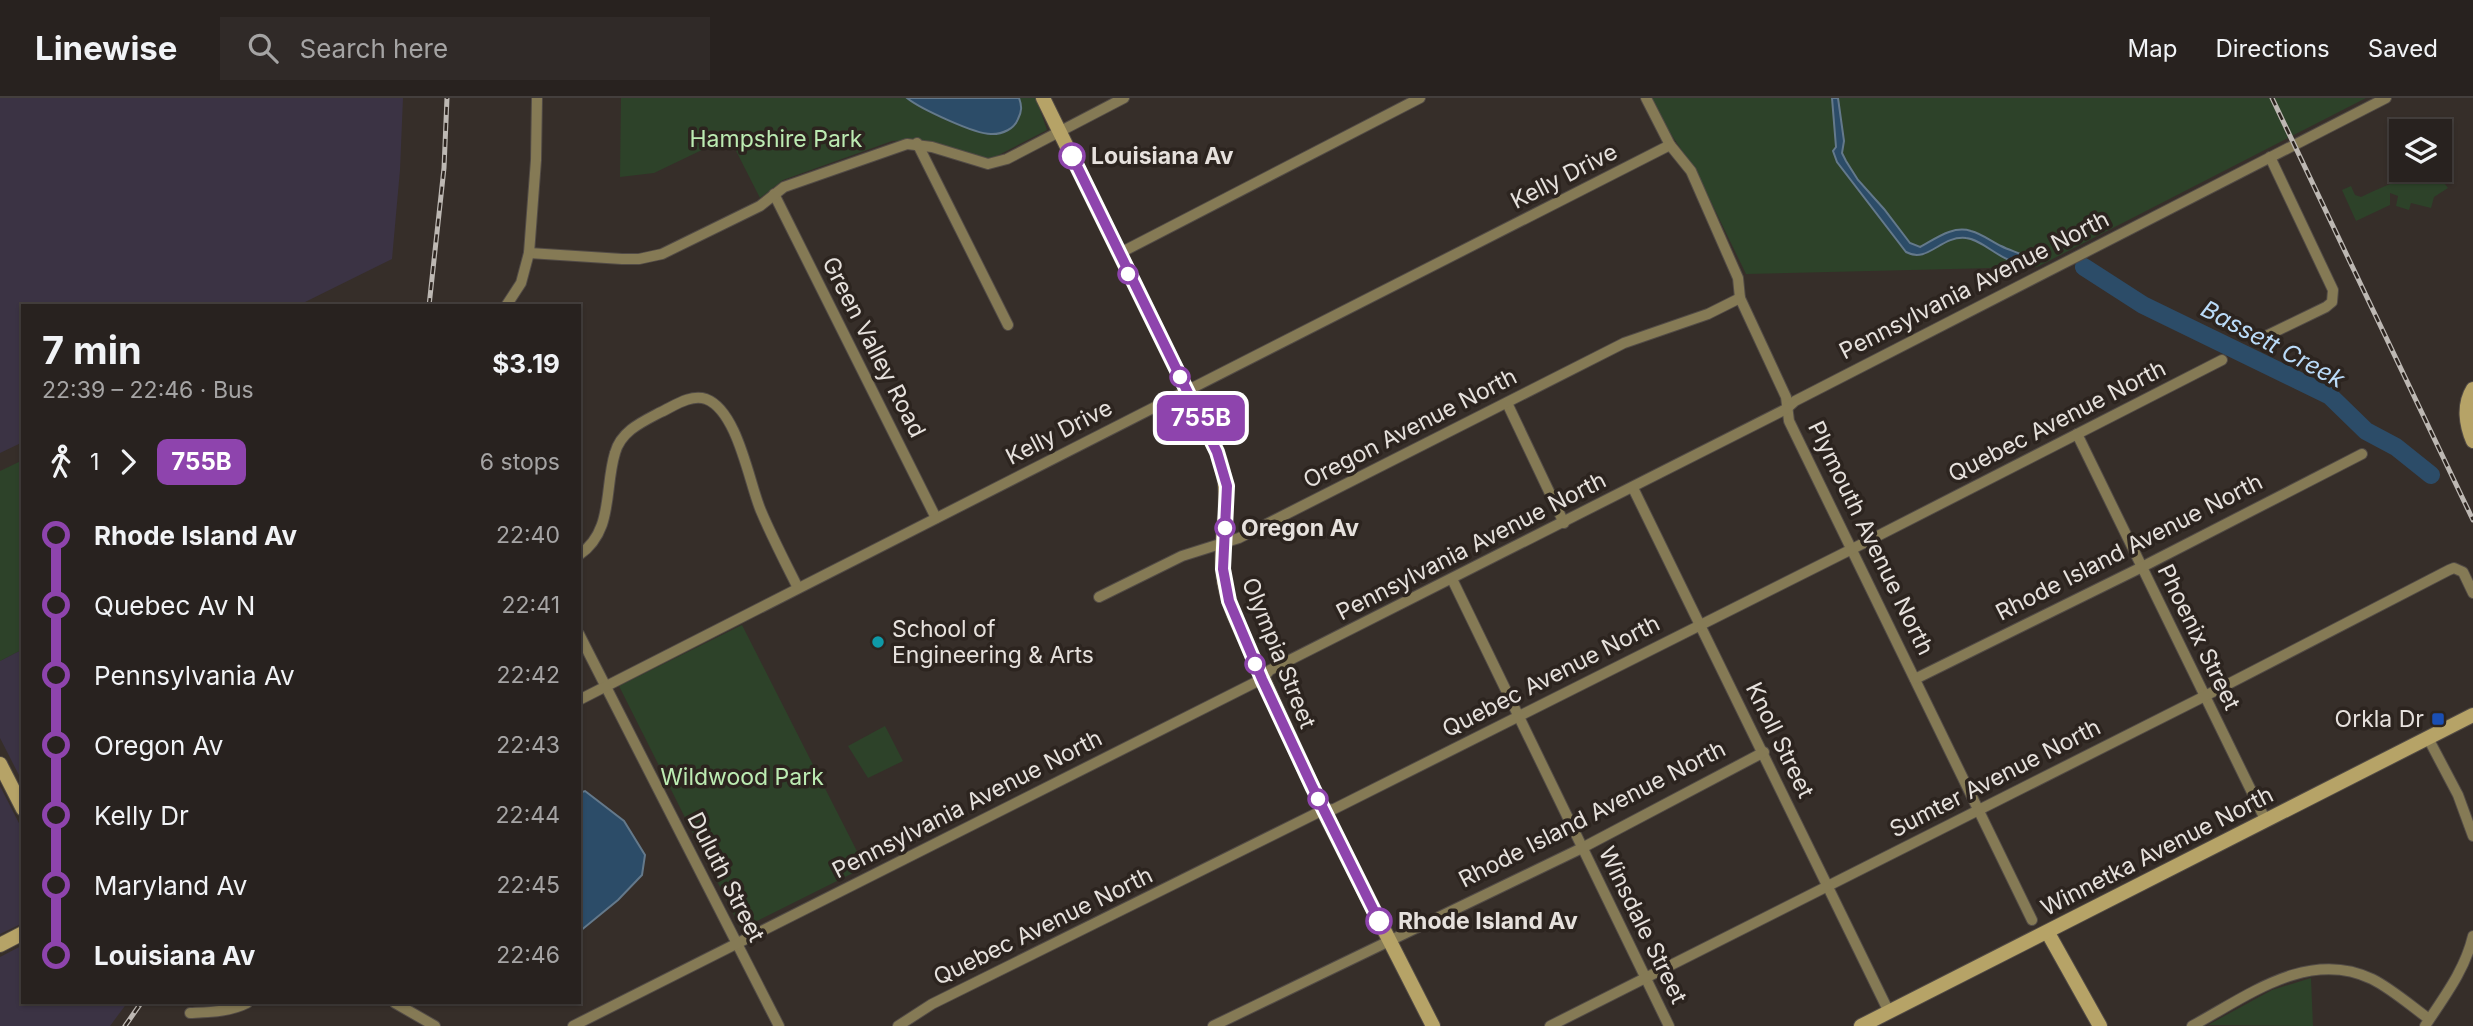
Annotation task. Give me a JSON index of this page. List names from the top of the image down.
{
  "streets": {
    "street": [
      "Kelly Drive",
      "Pennsylvania Avenue North",
      "Green Valley Road",
      "Quebec Avenue North",
      "Oregon Avenue North",
      "Plymouth Avenue North",
      "Rhode Island Avenue North",
      "Phoenix Street",
      "Olympia Street",
      "Knoll Street",
      "Sumter Avenue North",
      "Winnetka Avenue North",
      "Duluth Street",
      "Winsdale Street"
    ]
  },
  "crossings": [
    ["Kelly Drive", "Green Valley Road"],
    ["Kelly Drive", "Plymouth Avenue North"],
    ["Kelly Drive", "Olympia Street"],
    ["Kelly Drive", "Duluth Street"],
    ["Pennsylvania Avenue North", "Plymouth Avenue North"],
    ["Pennsylvania Avenue North", "Olympia Street"],
    ["Pennsylvania Avenue North", "Knoll Street"],
    ["Pennsylvania Avenue North", "Duluth Street"],
    ["Pennsylvania Avenue North", "Winsdale Street"],
    ["Quebec Avenue North", "Plymouth Avenue North"],
    ["Quebec Avenue North", "Phoenix Street"],
    ["Quebec Avenue North", "Olympia Street"],
    ["Quebec Avenue North", "Knoll Street"],
    ["Quebec Avenue North", "Winsdale Street"],
    ["Oregon Avenue North", "Plymouth Avenue North"],
    ["Oregon Avenue North", "Olympia Street"],
    ["Plymouth Avenue North", "Rhode Island Avenue North"],
    ["Plymouth Avenue North", "Sumter Avenue North"],
    ["Rhode Island Avenue North", "Phoenix Street"],
    ["Rhode Island Avenue North", "Olympia Street"],
    ["Rhode Island Avenue North", "Knoll Street"],
    ["Rhode Island Avenue North", "Winsdale Street"],
    ["Phoenix Street", "Sumter Avenue North"],
    ["Phoenix Street", "Winnetka Avenue North"],
    ["Knoll Street", "Sumter Avenue North"],
    ["Knoll Street", "Winnetka Avenue North"],
    ["Sumter Avenue North", "Winsdale Street"]
  ],
  "water": ["Bassett Creek"],
  "parks": ["Hampshire Park", "Wildwood Park"],
  "places": {
    "other": [
      "Louisiana Av",
      "Oregon Av",
      "School of Engineering & Arts",
      "Rhode Island Av"
    ],
    "transit": ["Orkla Dr"]
  },
  "lines": ["bus line 755B"],
  "page": {
    "header": "Linewise",
    "search": "Search here",
    "nav": ["Map", "Directions", "Saved"],
    "on_map": "755B",
    "heading": ["7 min", "22:39 – 22:46 · Bus", "$3.19"],
    "legs": ["1", "755B", "6 stops"],
    "list": [
      {
        "name": "Rhode Island Av",
        "value": "22:40"
      },
      {
        "name": "Quebec Av N",
        "value": "22:41"
      },
      {
        "name": "Pennsylvania Av",
        "value": "22:42"
      },
      {
        "name": "Oregon Av",
        "value": "22:43"
      },
      {
        "name": "Kelly Dr",
        "value": "22:44"
      },
      {
        "name": "Maryland Av",
        "value": "22:45"
      },
      {
        "name": "Louisiana Av",
        "value": "22:46"
      }
    ]
  }
}
